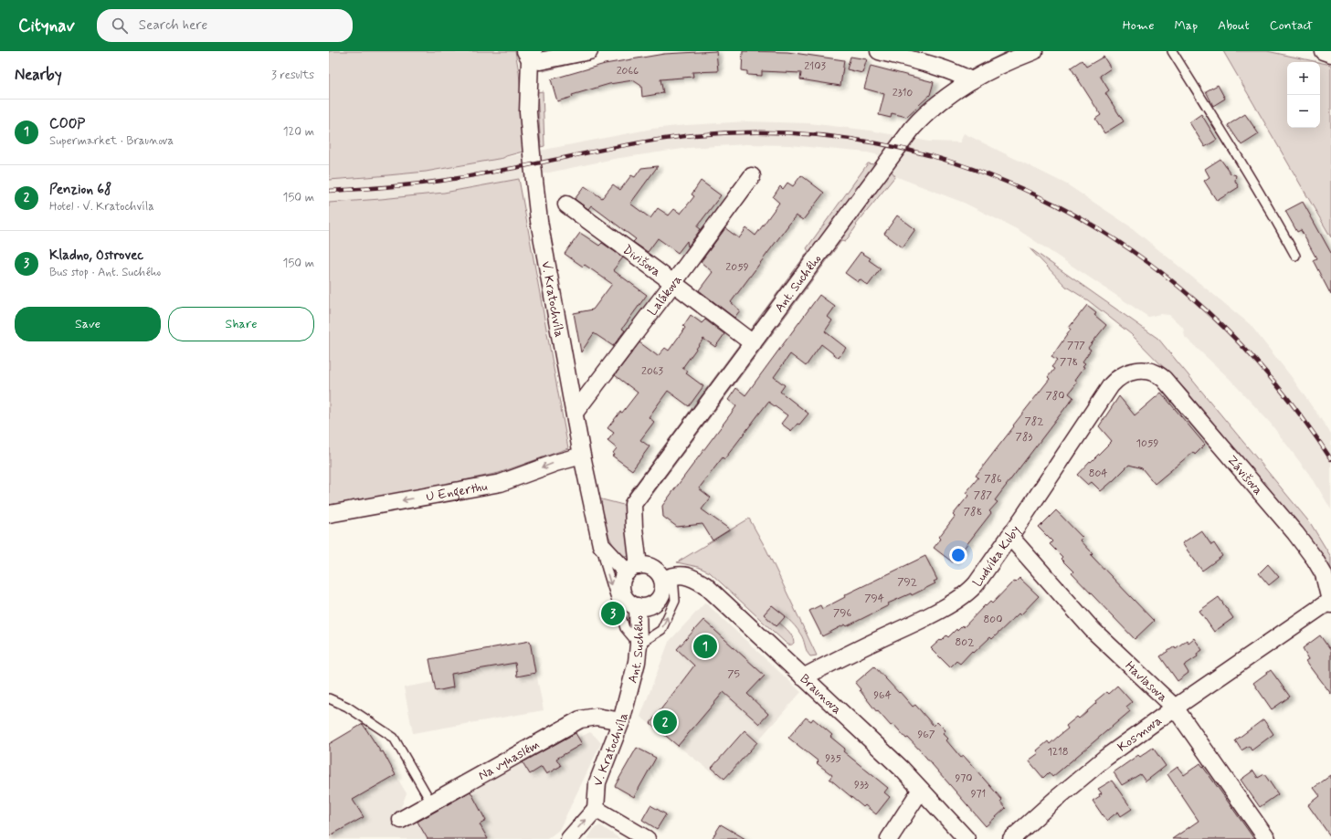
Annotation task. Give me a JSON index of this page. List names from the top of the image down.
{
  "streets": {
    "street": [
      "Divišova",
      "Ant. Suchého",
      "Lalákova",
      "V. Kratochvíla",
      "Závišova",
      "U Engerthu",
      "Ludvíka Kuby",
      "Havlasova",
      "Braunova",
      "Kosmova",
      "Na vyhaslém"
    ]
  },
  "crossings": [
    ["Divišova", "Ant. Suchého"],
    ["Divišova", "Lalákova"],
    ["Ant. Suchého", "V. Kratochvíla"],
    ["Ant. Suchého", "Braunova"],
    ["Lalákova", "V. Kratochvíla"],
    ["V. Kratochvíla", "U Engerthu"],
    ["V. Kratochvíla", "Na vyhaslém"],
    ["Závišova", "Ludvíka Kuby"],
    ["Závišova", "Kosmova"],
    ["Ludvíka Kuby", "Havlasova"],
    ["Ludvíka Kuby", "Braunova"],
    ["Havlasova", "Kosmova"]
  ],
  "one_way": ["U Engerthu"],
  "house_numbers": [
    "2103",
    "2066",
    "2310",
    "2059",
    "777",
    "778",
    "2063",
    "780",
    "782",
    "783",
    "1059",
    "804",
    "786",
    "787",
    "788",
    "792",
    "794",
    "796",
    "800",
    "802",
    "75",
    "964",
    "967",
    "1218",
    "935",
    "970",
    "933",
    "971"
  ],
  "page": {
    "header": "Citynav",
    "search": "Search here",
    "nav": [
      "Home",
      "Map",
      "About",
      "Contact"
    ],
    "heading": ["Nearby", "3 results"],
    "map_buttons": ["+", "−"],
    "list": [
      {
        "mark": "1",
        "name": "COOP",
        "note": "Supermarket · Braunova",
        "value": "120 m"
      },
      {
        "mark": "2",
        "name": "Penzion 68",
        "note": "Hotel · V. Kratochvíla",
        "value": "150 m"
      },
      {
        "mark": "3",
        "name": "Kladno, Ostrovec",
        "note": "Bus stop · Ant. Suchého",
        "value": "150 m"
      }
    ],
    "buttons": ["Save", "Share"],
    "pins": ["3", "1", "2"]
  }
}
